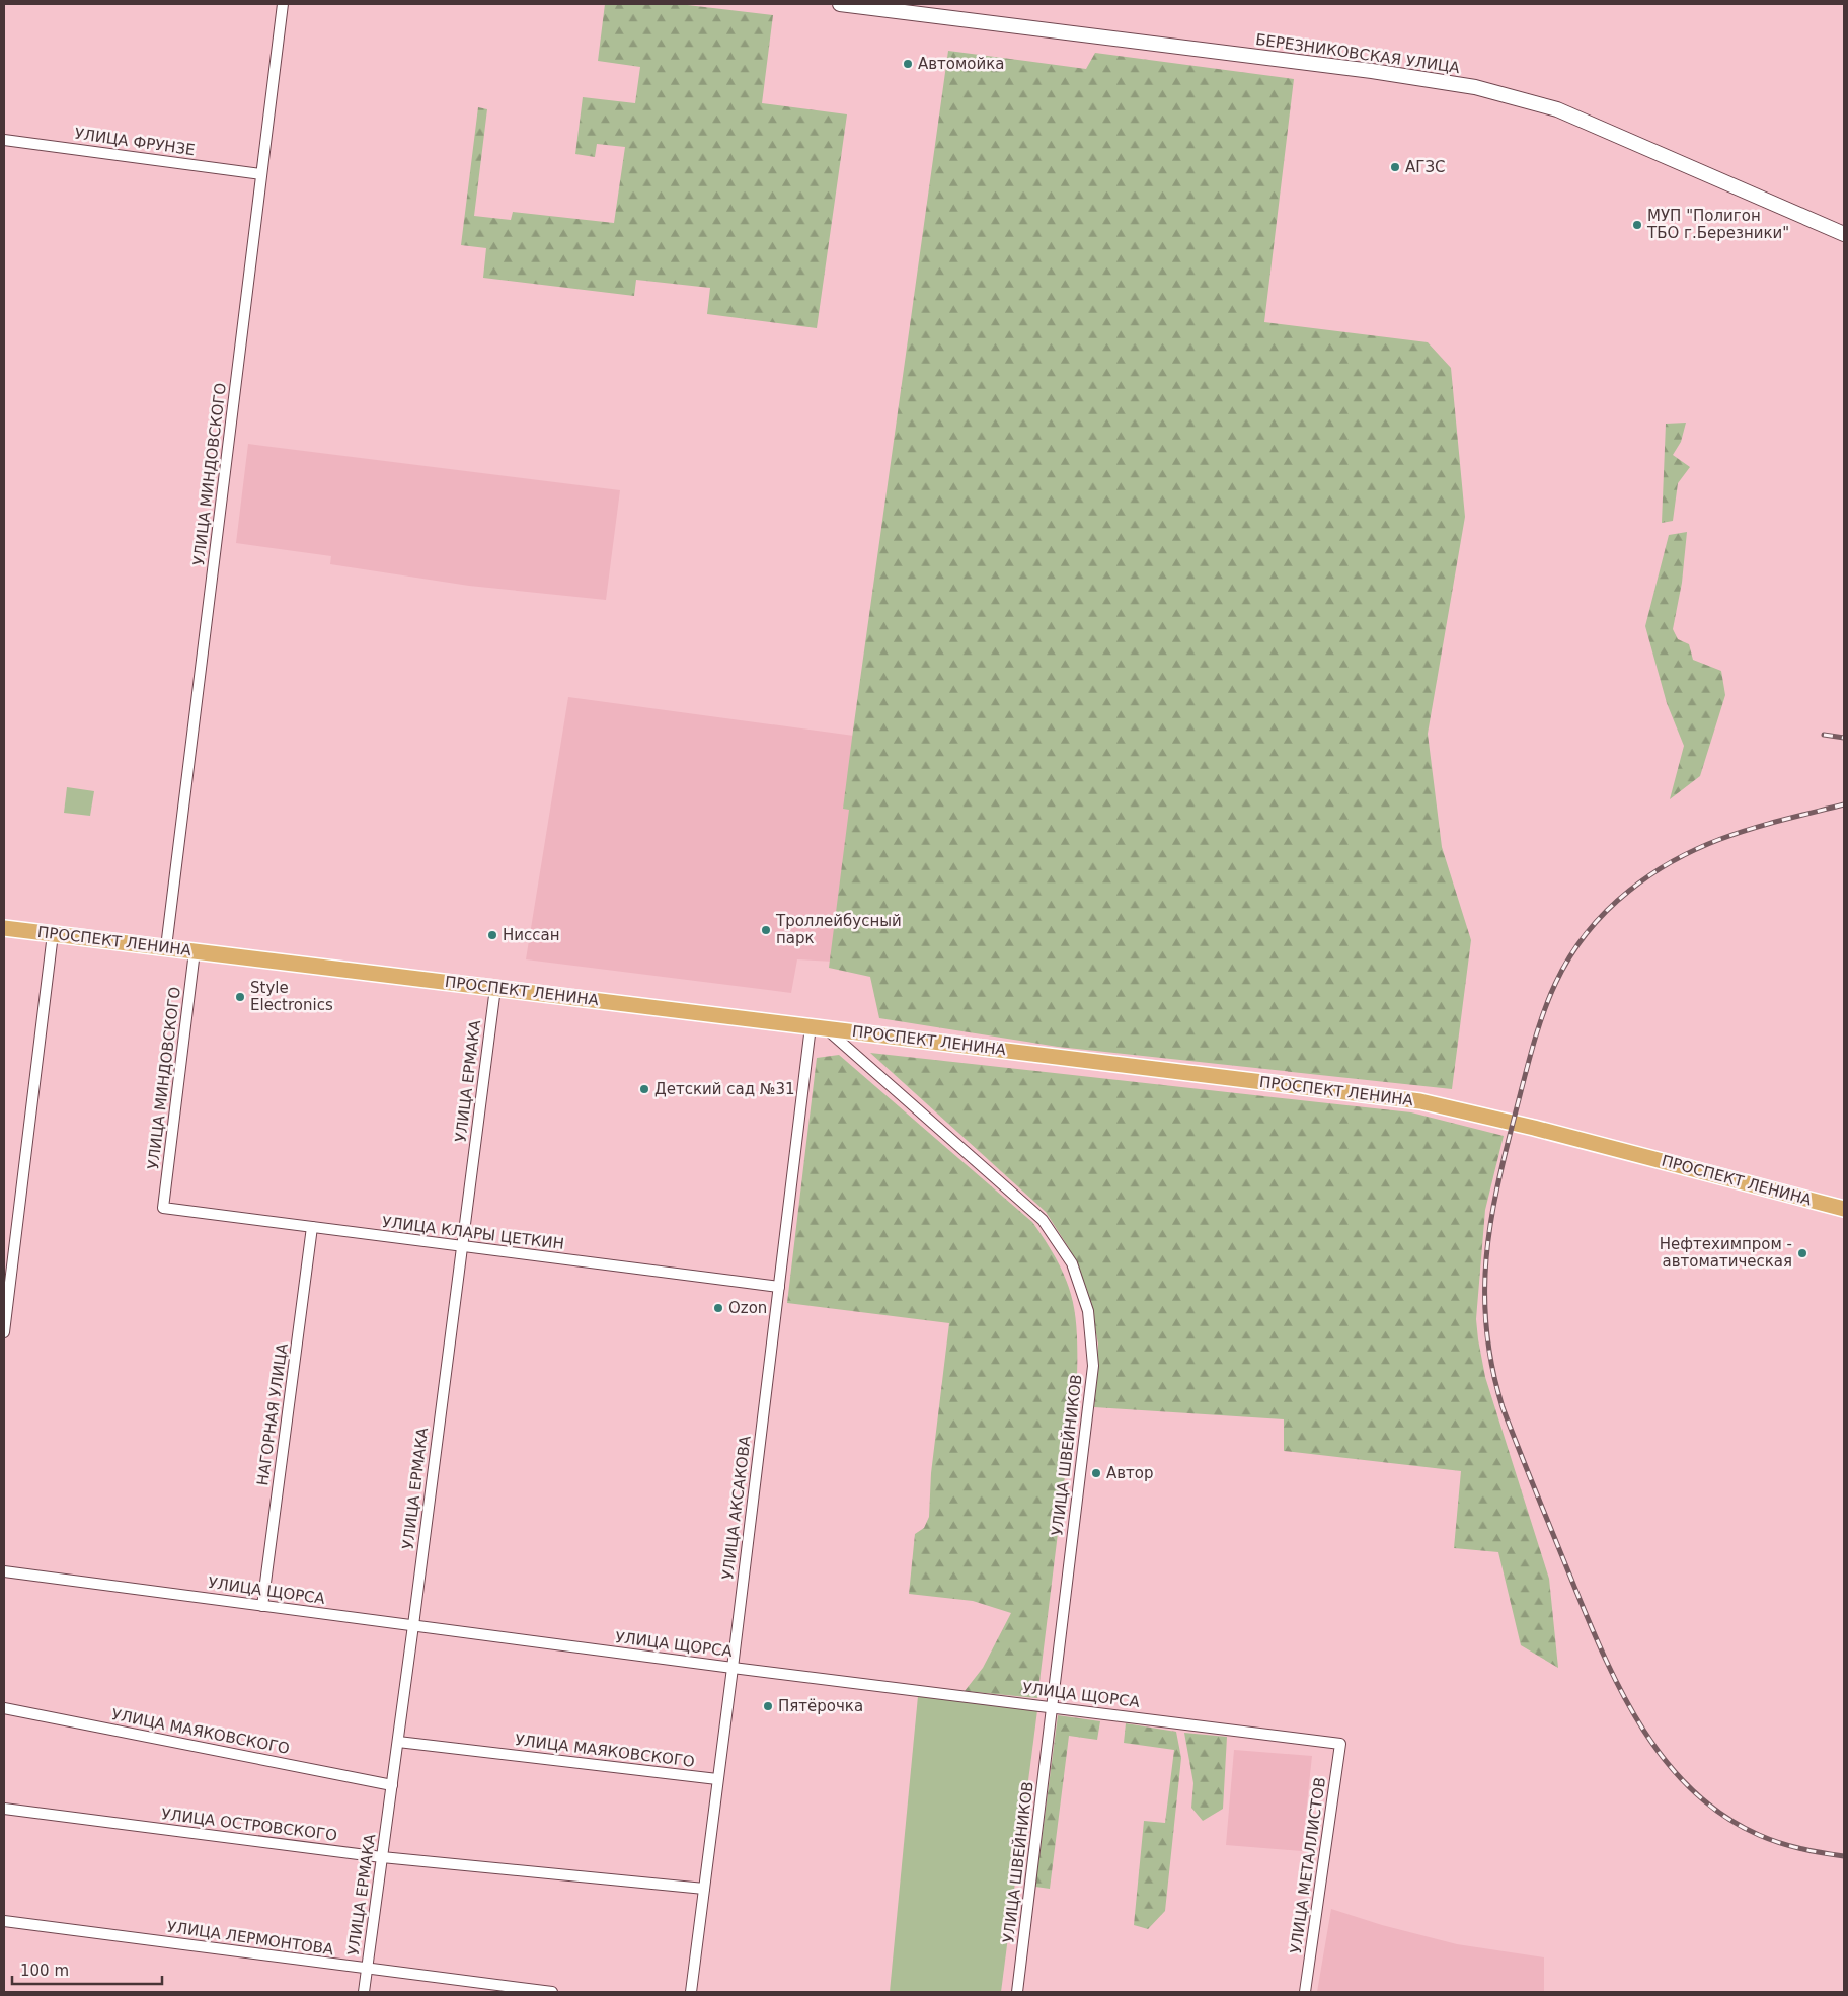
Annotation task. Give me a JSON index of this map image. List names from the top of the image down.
{
  "streets": {
    "main road": ["ПРОСПЕКТ ЛЕНИНА"],
    "street": [
      "БЕРЕЗНИКОВСКАЯ УЛИЦА",
      "УЛИЦА ФРУНЗЕ",
      "УЛИЦА МИНДОВСКОГО",
      "УЛИЦА ЕРМАКА",
      "УЛИЦА КЛАРЫ ЦЕТКИН",
      "НАГОРНАЯ УЛИЦА",
      "УЛИЦА ШВЕЙНИКОВ",
      "УЛИЦА АКСАКОВА",
      "УЛИЦА ЩОРСА",
      "УЛИЦА МАЯКОВСКОГО",
      "УЛИЦА ОСТРОВСКОГО",
      "УЛИЦА МЕТАЛЛИСТОВ",
      "УЛИЦА ЛЕРМОНТОВА"
    ]
  },
  "crossings": [
    ["УЛИЦА ФРУНЗЕ", "УЛИЦА МИНДОВСКОГО"],
    ["УЛИЦА МИНДОВСКОГО", "ПРОСПЕКТ ЛЕНИНА"],
    ["УЛИЦА МИНДОВСКОГО", "УЛИЦА КЛАРЫ ЦЕТКИН"],
    ["ПРОСПЕКТ ЛЕНИНА", "УЛИЦА ЕРМАКА"],
    ["ПРОСПЕКТ ЛЕНИНА", "УЛИЦА ШВЕЙНИКОВ"],
    ["ПРОСПЕКТ ЛЕНИНА", "УЛИЦА АКСАКОВА"],
    ["УЛИЦА ЕРМАКА", "УЛИЦА КЛАРЫ ЦЕТКИН"],
    ["УЛИЦА ЕРМАКА", "УЛИЦА ЩОРСА"],
    ["УЛИЦА ЕРМАКА", "УЛИЦА МАЯКОВСКОГО"],
    ["УЛИЦА ЕРМАКА", "УЛИЦА ОСТРОВСКОГО"],
    ["УЛИЦА ЕРМАКА", "УЛИЦА ЛЕРМОНТОВА"],
    ["УЛИЦА КЛАРЫ ЦЕТКИН", "НАГОРНАЯ УЛИЦА"],
    ["УЛИЦА КЛАРЫ ЦЕТКИН", "УЛИЦА АКСАКОВА"],
    ["НАГОРНАЯ УЛИЦА", "УЛИЦА ЩОРСА"],
    ["УЛИЦА ШВЕЙНИКОВ", "УЛИЦА ЩОРСА"],
    ["УЛИЦА АКСАКОВА", "УЛИЦА ЩОРСА"],
    ["УЛИЦА АКСАКОВА", "УЛИЦА МАЯКОВСКОГО"],
    ["УЛИЦА АКСАКОВА", "УЛИЦА ОСТРОВСКОГО"],
    ["УЛИЦА ЩОРСА", "УЛИЦА МЕТАЛЛИСТОВ"]
  ],
  "places": [
    "Автомойка",
    "АГЗС",
    "МУП \"Полигон ТБО г.Березники\"",
    "Троллейбусный парк",
    "Ниссан",
    "Style Electronics",
    "Детский сад №31",
    "Нефтехимпром - автоматическая",
    "Ozon",
    "Автор",
    "Пятёрочка"
  ],
  "scale_bar": "100 m"
}
